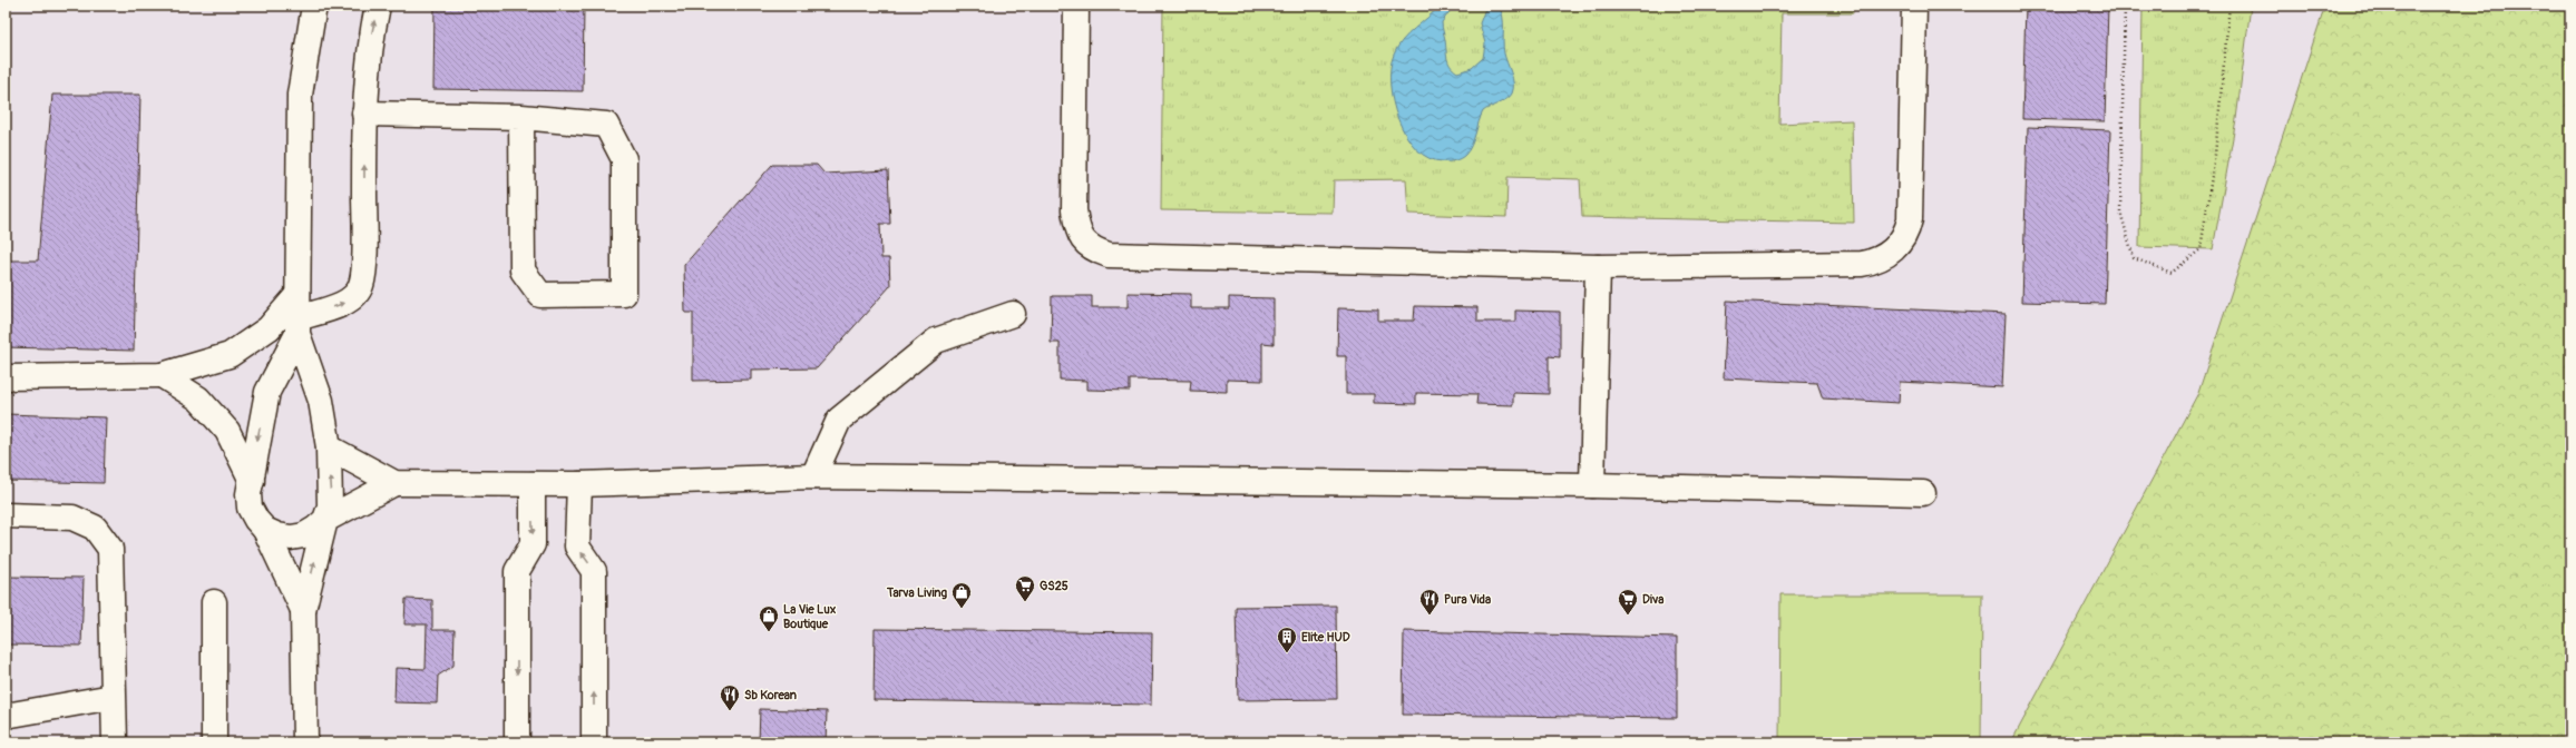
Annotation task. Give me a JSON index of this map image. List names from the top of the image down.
{
  "places": {
    "supermarket": ["GS25", "Diva"],
    "shop": ["Tarva Living", "La Vie Lux Boutique"],
    "restaurant": ["Pura Vida", "Sb Korean"],
    "building": ["Elite HUD"]
  }
}
